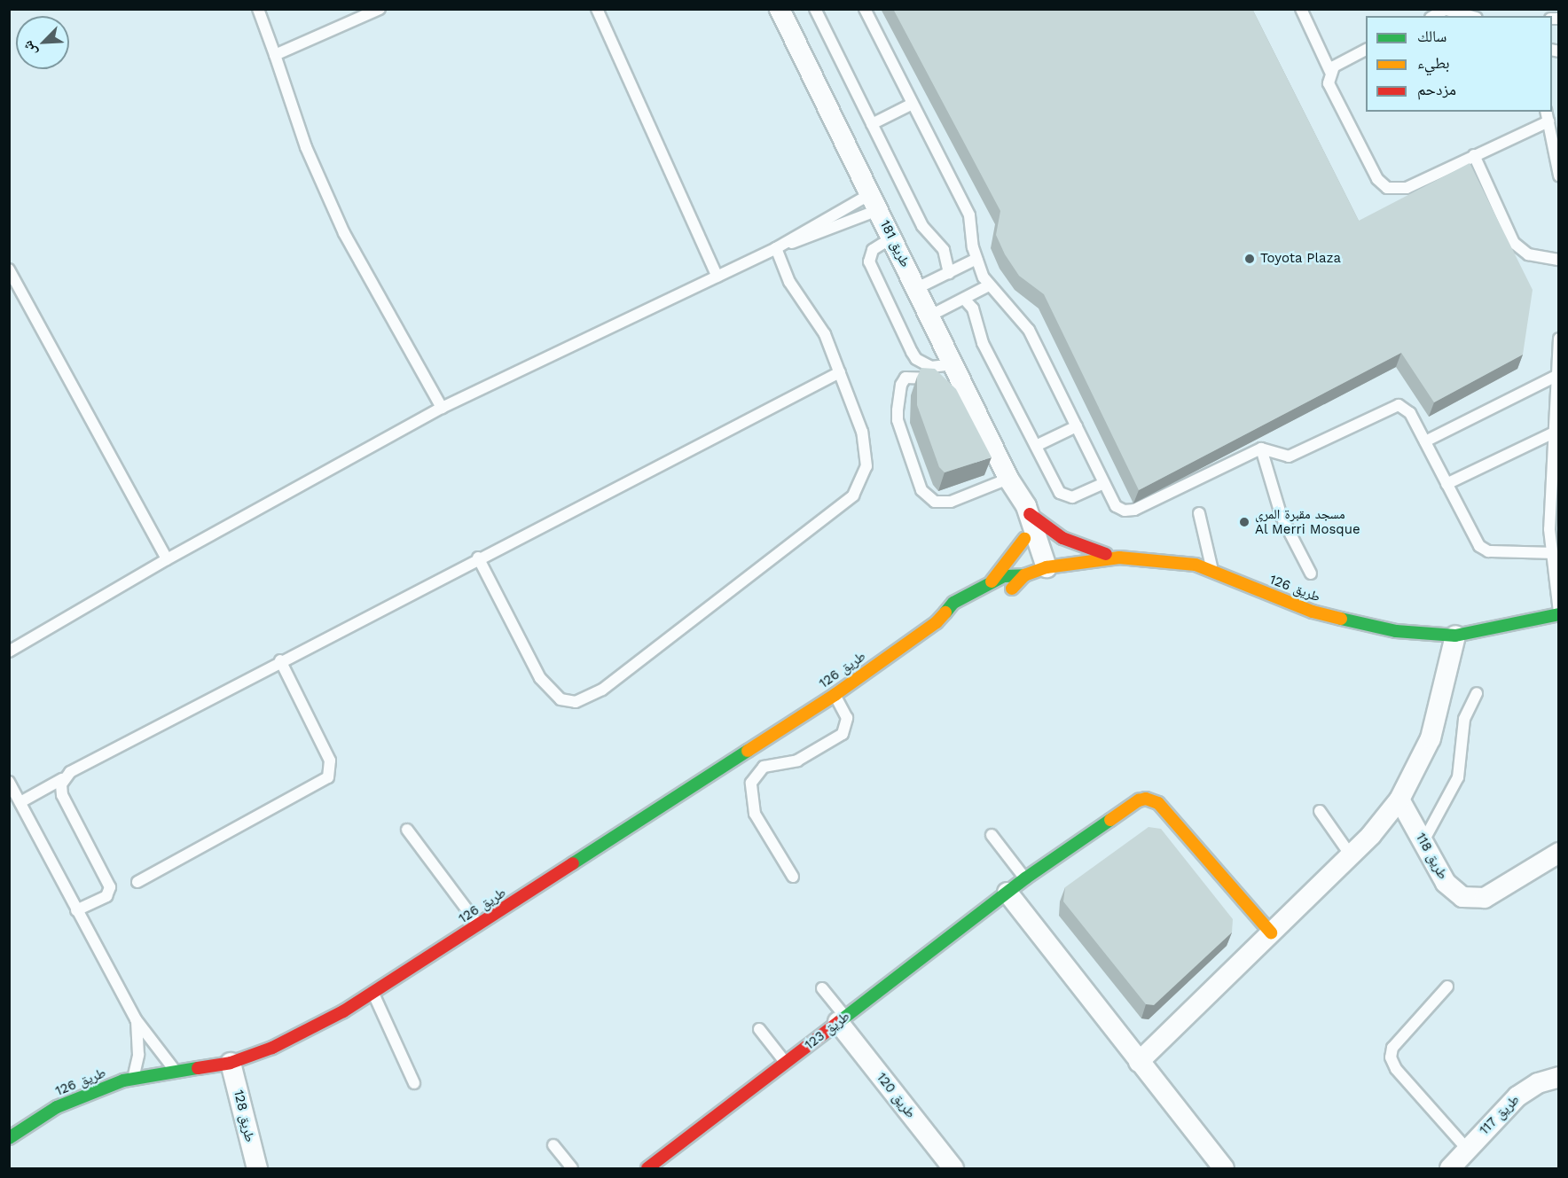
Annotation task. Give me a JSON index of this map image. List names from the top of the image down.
{
  "streets": {
    "street": [
      "طريق 181",
      "طريق 126",
      "طريق 118",
      "طريق 123",
      "طريق 120",
      "طريق 117",
      "طريق 128"
    ]
  },
  "crossings": [
    ["طريق 181", "طريق 126"],
    ["طريق 126", "طريق 128"],
    ["طريق 123", "طريق 120"]
  ],
  "places": ["Toyota Plaza", "مسجد مقبرة المري Al Merri Mosque"],
  "legend": ["سالك", "بطيء", "مزدحم"],
  "north": "bottom left"
}
